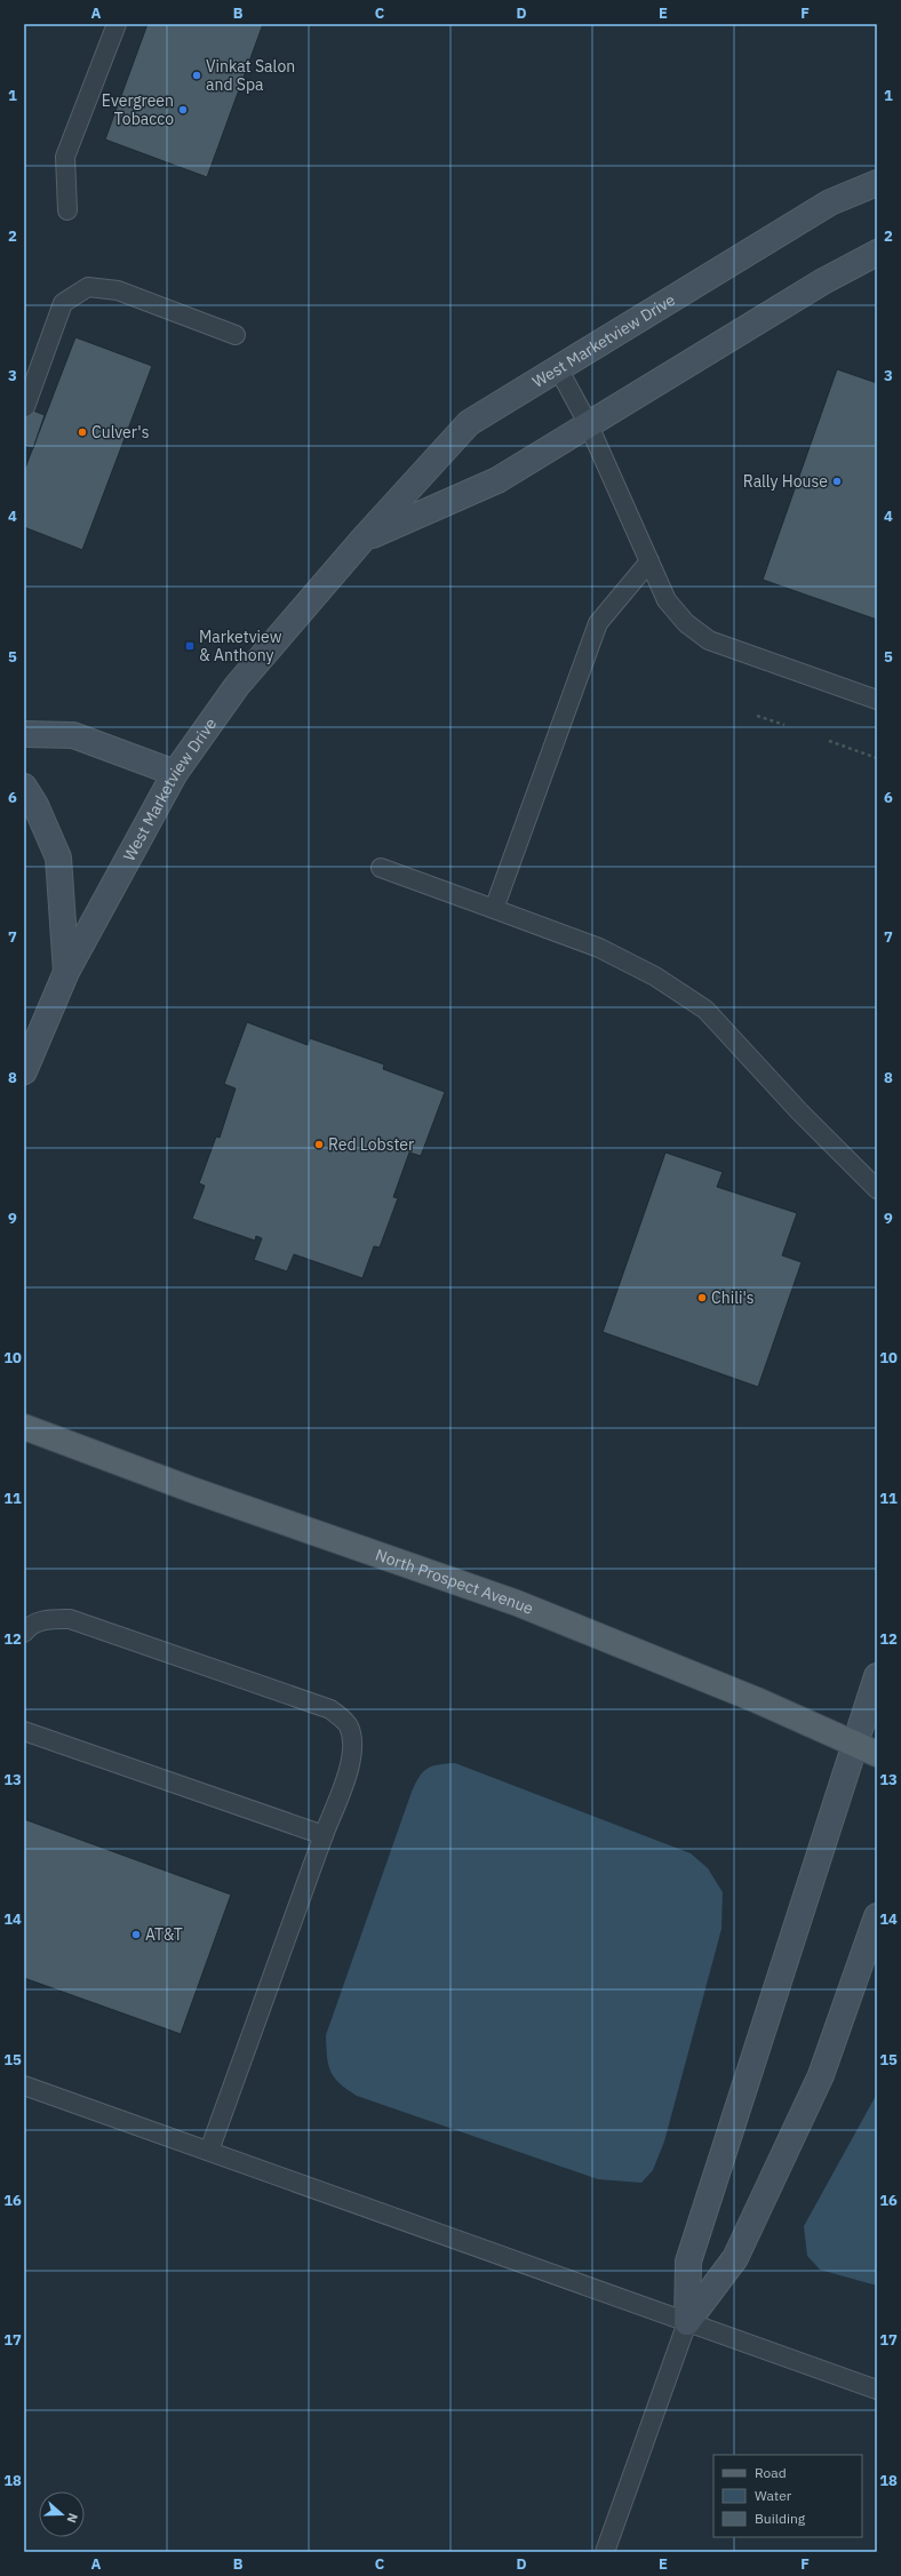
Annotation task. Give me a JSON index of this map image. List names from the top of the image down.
{
  "streets": {
    "main road": ["West Marketview Drive", "North Prospect Avenue"]
  },
  "places": {
    "other": [
      "Vinkat Salon and Spa",
      "Evergreen Tobacco",
      "Culver's",
      "Rally House",
      "Red Lobster",
      "Chili's",
      "AT&T"
    ],
    "transit": ["Marketview & Anthony"]
  },
  "legend": ["Road", "Water", "Building"],
  "north": "right",
  "grid": {
    "columns": [
      "A",
      "B",
      "C",
      "D",
      "E",
      "F"
    ],
    "rows": [
      "1",
      "2",
      "3",
      "4",
      "5",
      "6",
      "7",
      "8",
      "9",
      "10",
      "11",
      "12",
      "13",
      "14",
      "15",
      "16",
      "17",
      "18"
    ]
  }
}
